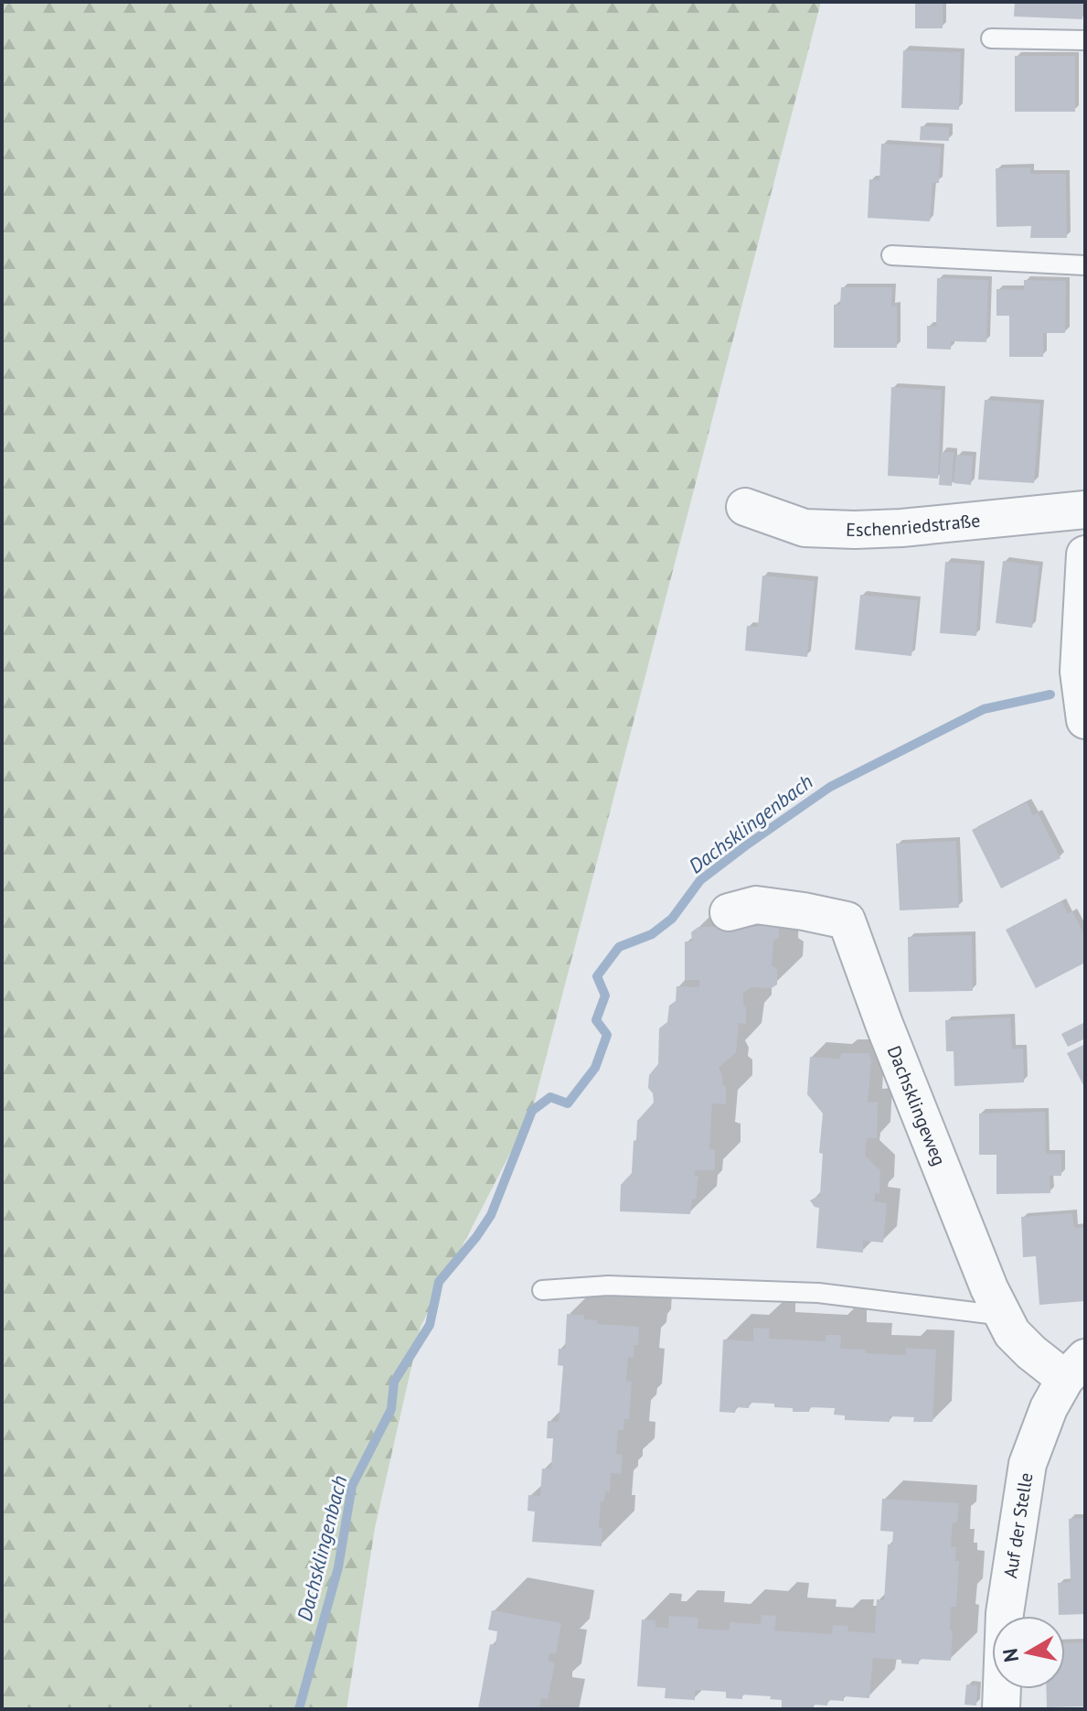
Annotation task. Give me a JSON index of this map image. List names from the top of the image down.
{
  "streets": {
    "street": ["Eschenriedstraße", "Dachsklingeweg", "Auf der Stelle"]
  },
  "crossings": [
    ["Dachsklingeweg", "Auf der Stelle"]
  ],
  "water": ["Dachsklingenbach"],
  "north": "left"
}
